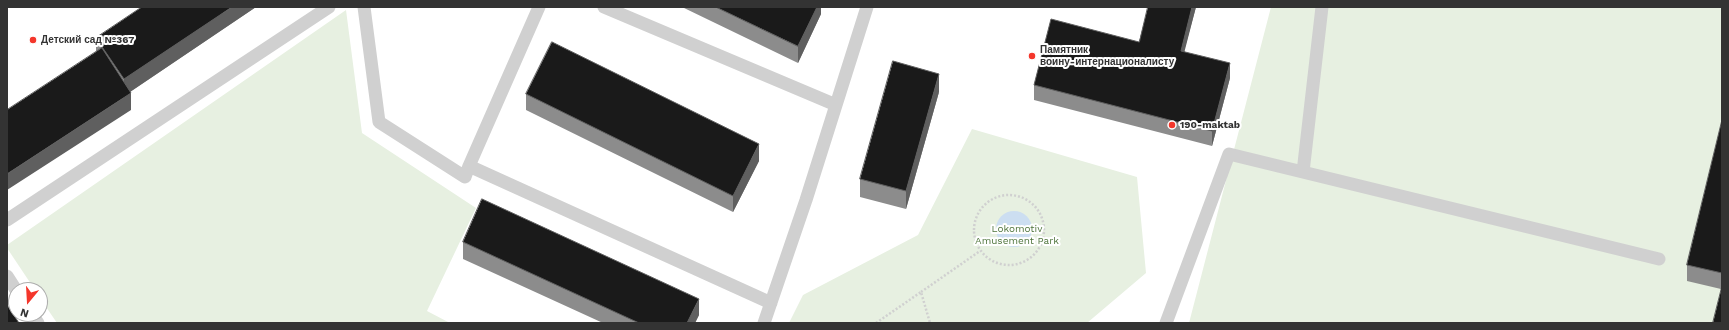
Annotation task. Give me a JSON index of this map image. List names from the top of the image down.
{
  "parks": ["Lokomotiv Amusement Park"],
  "places": ["Детский сад №367", "Памятник воину-интернационалисту", "190-maktab"],
  "north": "bottom"
}
